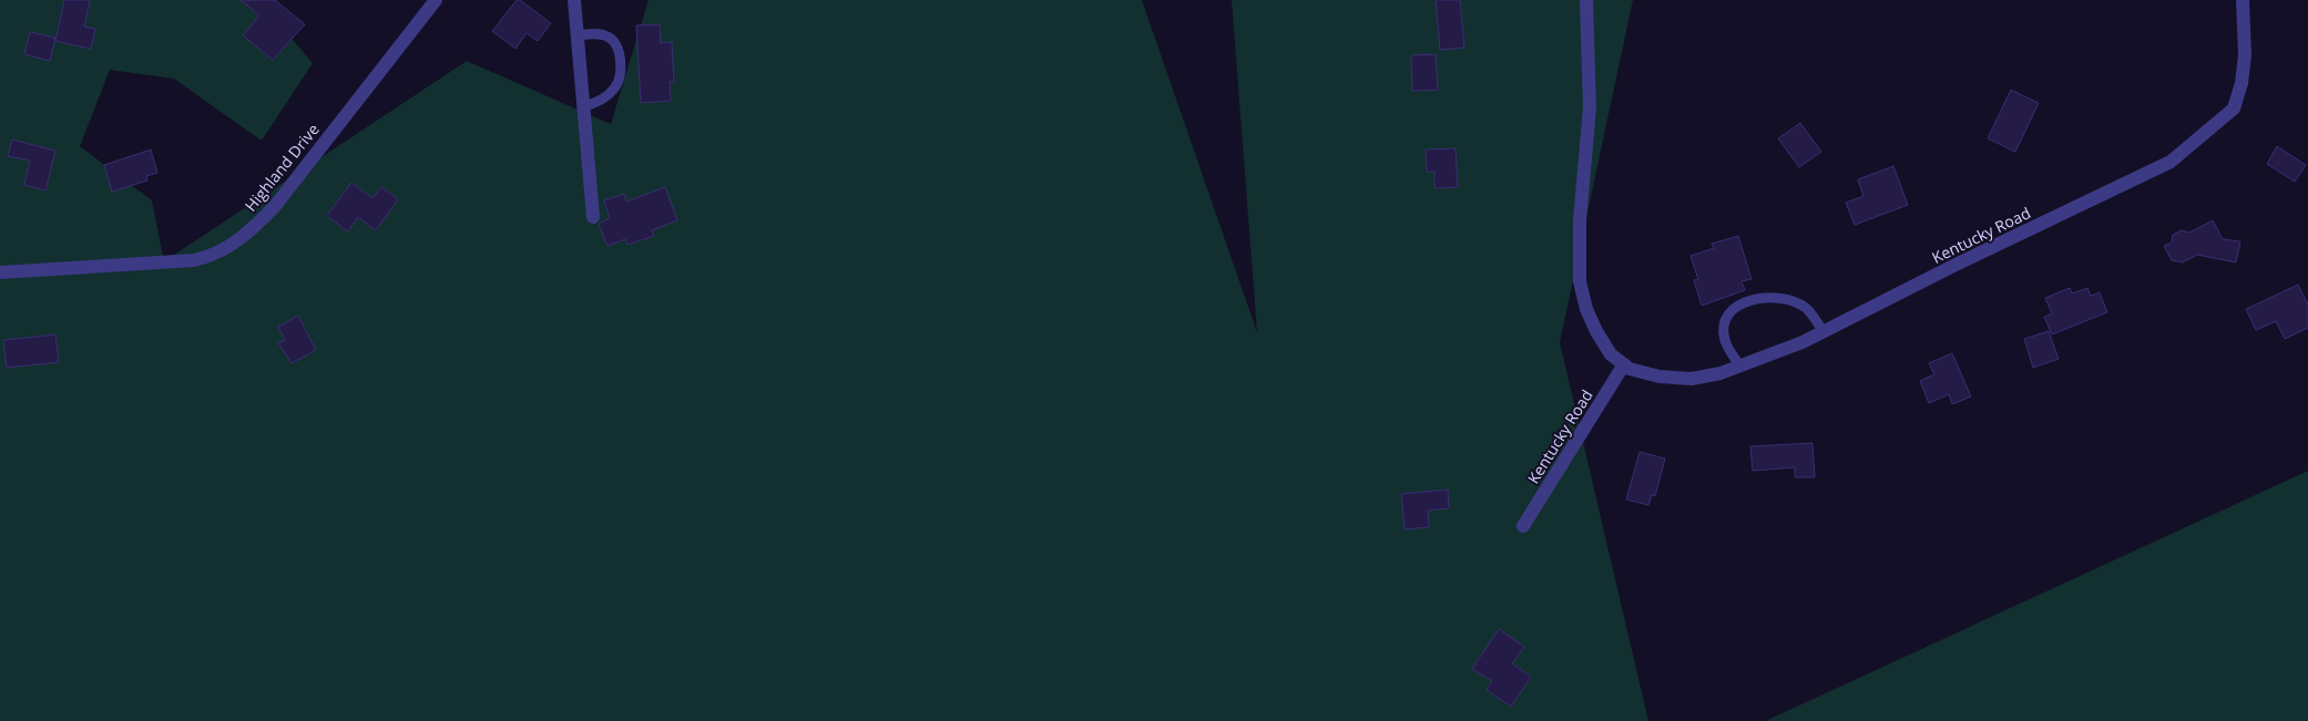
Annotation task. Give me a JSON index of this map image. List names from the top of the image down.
{
  "streets": {
    "street": ["Highland Drive", "Kentucky Road"]
  }
}
